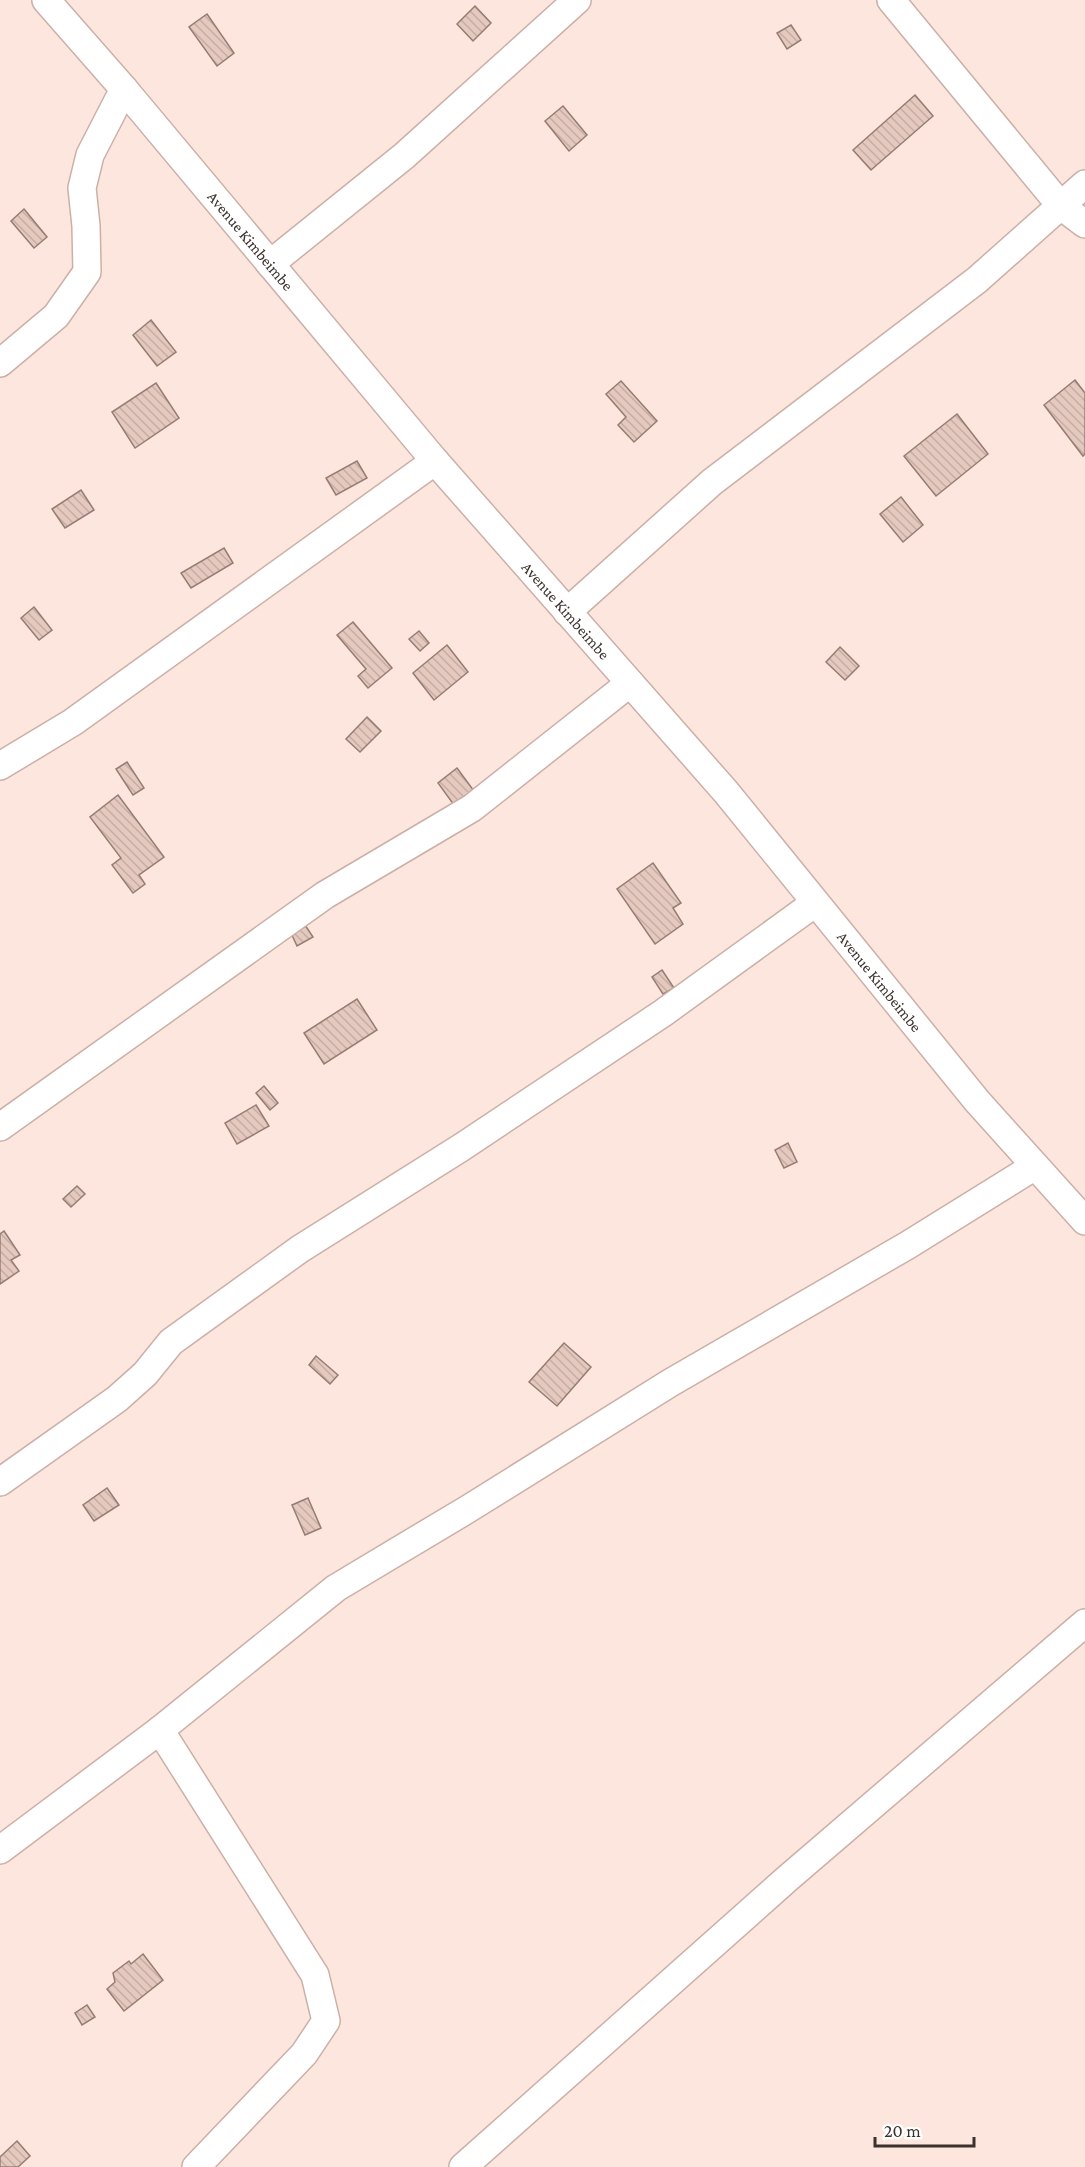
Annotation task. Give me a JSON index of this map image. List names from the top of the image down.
{
  "streets": {
    "street": ["Avenue Kimbeimbe"]
  },
  "scale_bar": "20 m"
}
